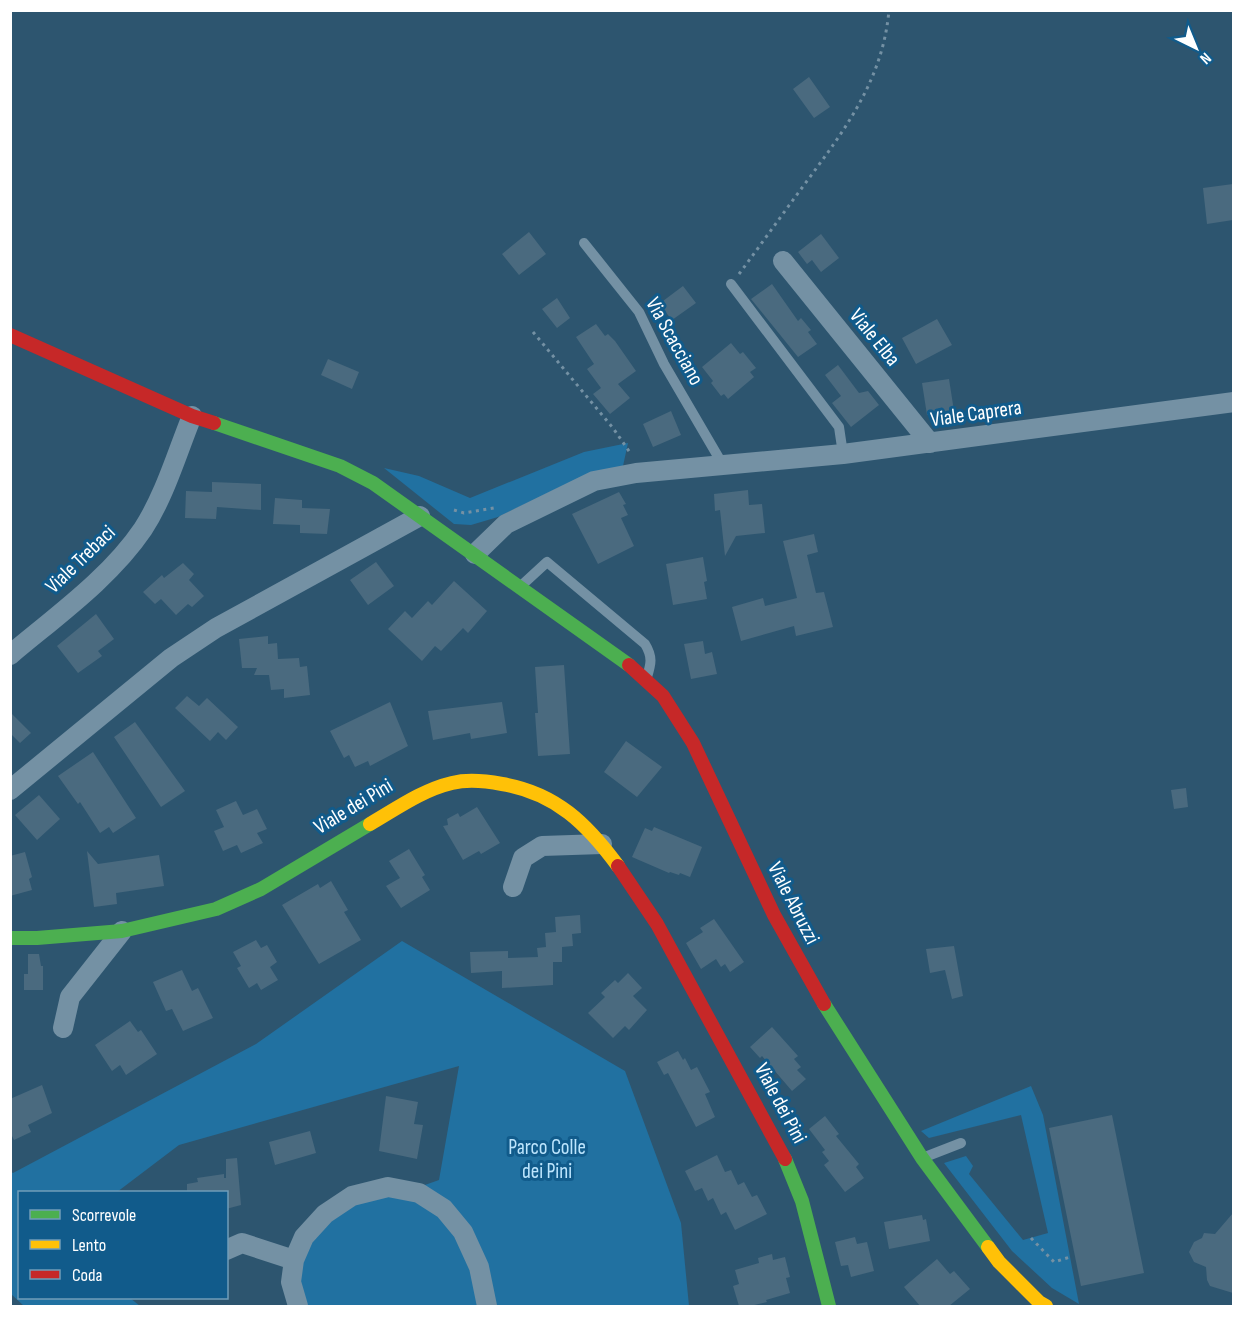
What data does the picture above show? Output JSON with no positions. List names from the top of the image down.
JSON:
{
  "streets": {
    "street": [
      "Viale Elba",
      "Viale Caprera",
      "Viale Trebaci",
      "Viale dei Pini",
      "Viale Abruzzi"
    ],
    "lane": ["Via Scacciano"]
  },
  "crossings": [
    ["Viale Elba", "Viale Caprera"],
    ["Via Scacciano", "Viale Caprera"],
    ["Viale Caprera", "Viale Abruzzi"],
    ["Viale Trebaci", "Viale Abruzzi"]
  ],
  "parks": ["Parco Colle dei Pini"],
  "legend": ["Scorrevole", "Lento", "Coda"],
  "north": "bottom right"
}
